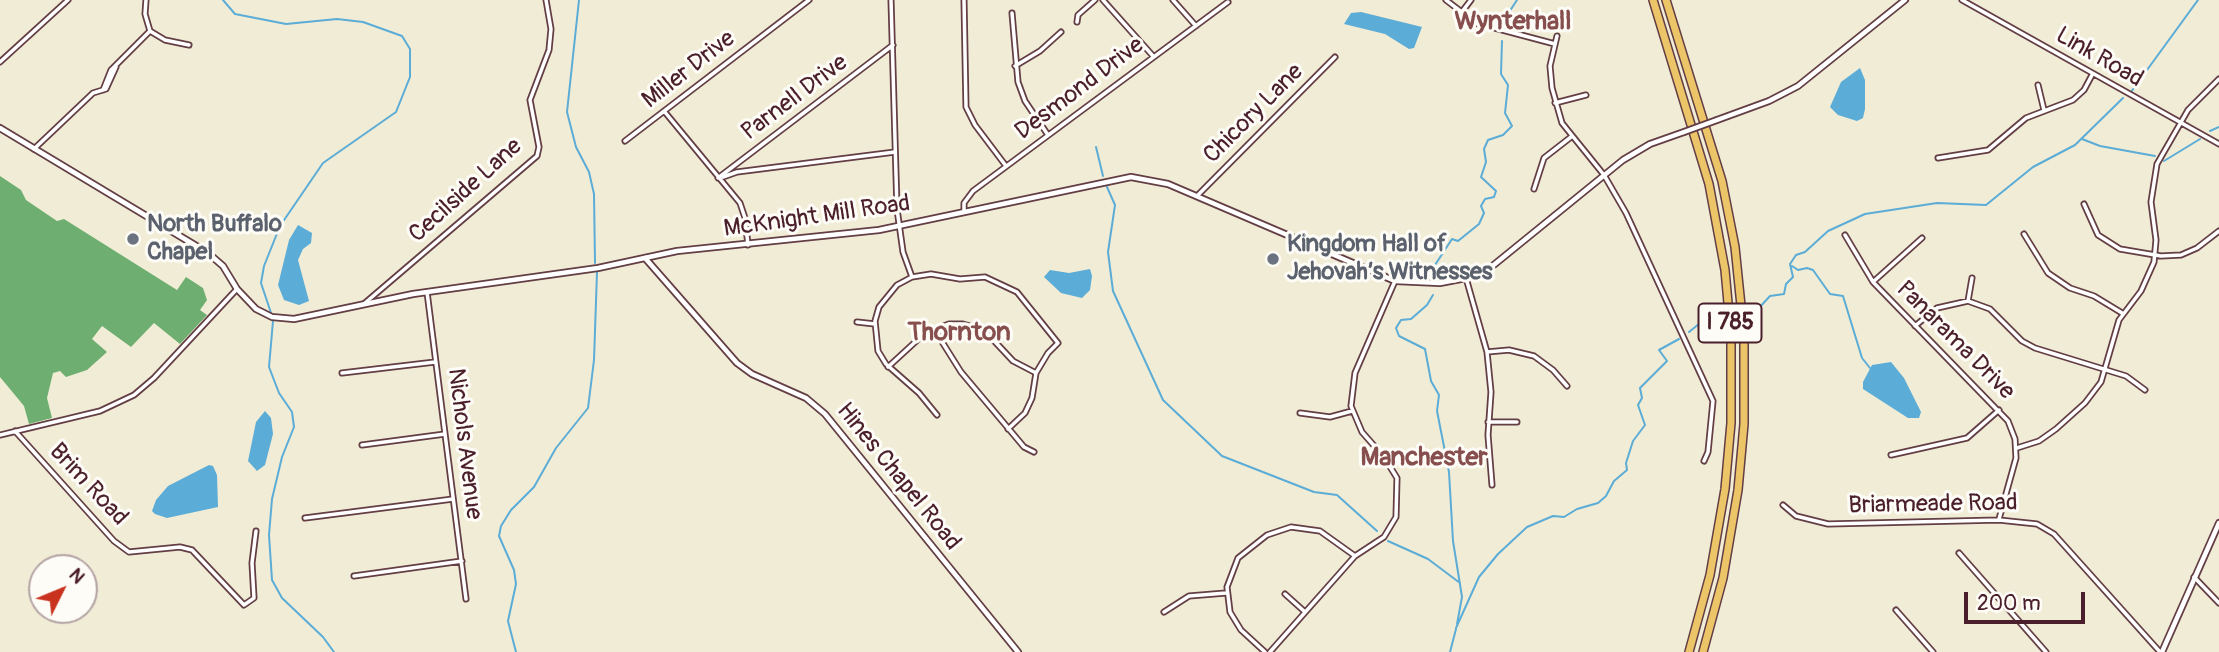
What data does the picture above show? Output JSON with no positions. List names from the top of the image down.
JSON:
{
  "streets": {
    "highway": ["I 785"],
    "street": [
      "Link Road",
      "Miller Drive",
      "Desmond Drive",
      "Parnell Drive",
      "Chicory Lane",
      "Cecilside Lane",
      "McKnight Mill Road",
      "Panarama Drive",
      "Nichols Avenue",
      "Hines Chapel Road",
      "Brim Road",
      "Briarmeade Road"
    ]
  },
  "crossings": [
    ["Desmond Drive", "McKnight Mill Road"],
    ["Chicory Lane", "McKnight Mill Road"],
    ["Cecilside Lane", "McKnight Mill Road"],
    ["McKnight Mill Road", "Nichols Avenue"],
    ["McKnight Mill Road", "Hines Chapel Road"]
  ],
  "districts": ["Wynterhall", "Thornton", "Manchester"],
  "places": ["North Buffalo Chapel", "Kingdom Hall of Jehovah’s Witnesses"],
  "scale_bar": "200 m",
  "north": "top right"
}
